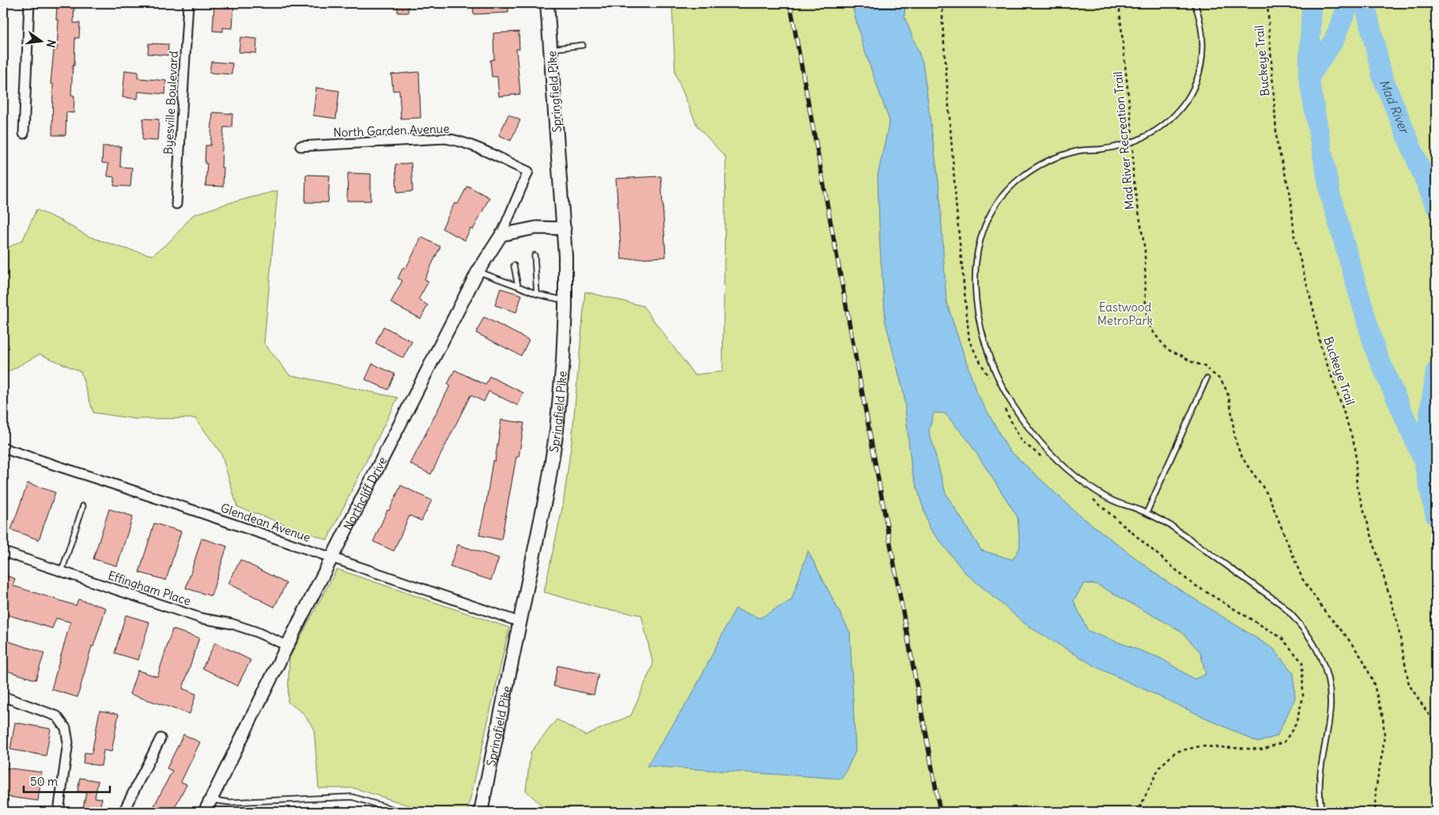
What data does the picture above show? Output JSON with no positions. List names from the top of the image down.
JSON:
{
  "streets": {
    "main road": ["Springfield Pike"],
    "street": [
      "Byesville Boulevard",
      "North Garden Avenue",
      "Northcliff Drive",
      "Glendean Avenue",
      "Effingham Place"
    ],
    "path": ["Buckeye Trail", "Mad River Recreation Trail"]
  },
  "crossings": [
    ["Springfield Pike", "Glendean Avenue"],
    ["North Garden Avenue", "Northcliff Drive"],
    ["Northcliff Drive", "Glendean Avenue"],
    ["Northcliff Drive", "Effingham Place"]
  ],
  "water": ["Mad River"],
  "parks": ["Eastwood MetroPark"],
  "scale_bar": "50 m",
  "north": "right"
}
